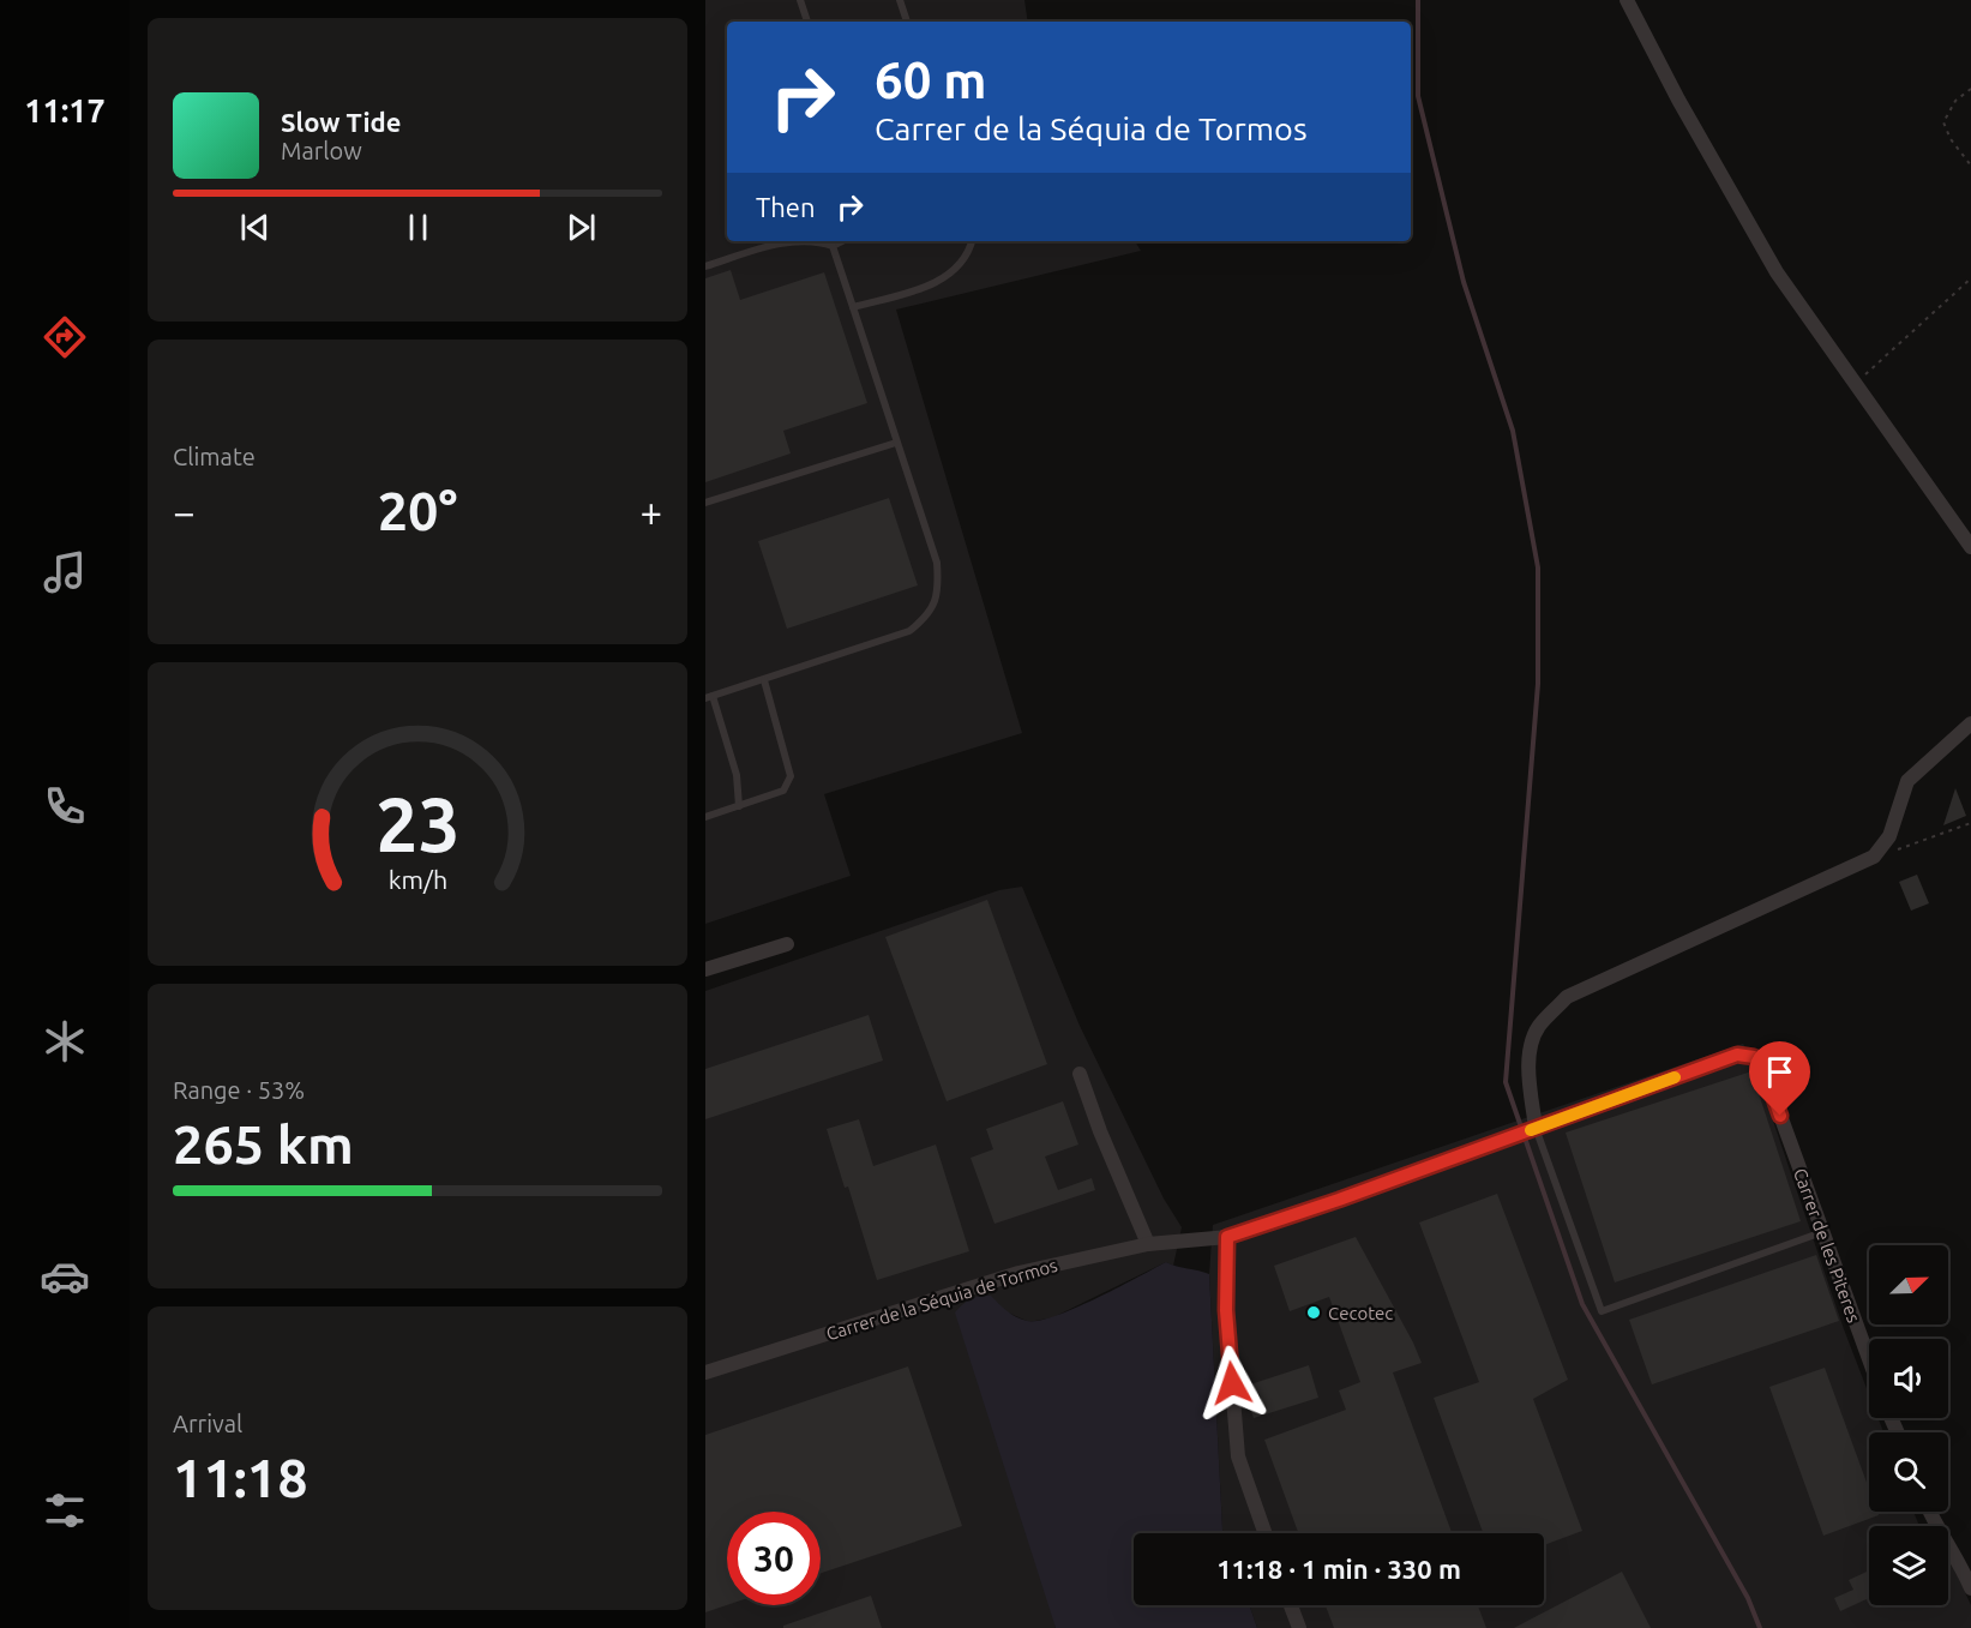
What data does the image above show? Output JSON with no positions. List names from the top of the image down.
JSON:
{
  "streets": {
    "street": ["Carrer de les Piteres", "Carrer de la Séquia de Tormos"]
  },
  "crossings": [
    ["Carrer de les Piteres", "Carrer de la Séquia de Tormos"]
  ],
  "places": ["Cecotec"],
  "north": "top right",
  "page": {
    "tabs": "11:17",
    "turn": ["60 m", "Carrer de la Séquia de Tormos"],
    "song": ["Slow Tide", "Marlow"],
    "then": "Then",
    "tile": [
      "Climate",
      ["Range · 53%", "265 km"],
      ["Arrival", "11:18"]
    ],
    "heat": ["−", "20°", "+"],
    "limit": "30",
    "trip": "11:18 · 1 min · 330 m",
    "gauge": ["23", "km/h"]
  }
}
